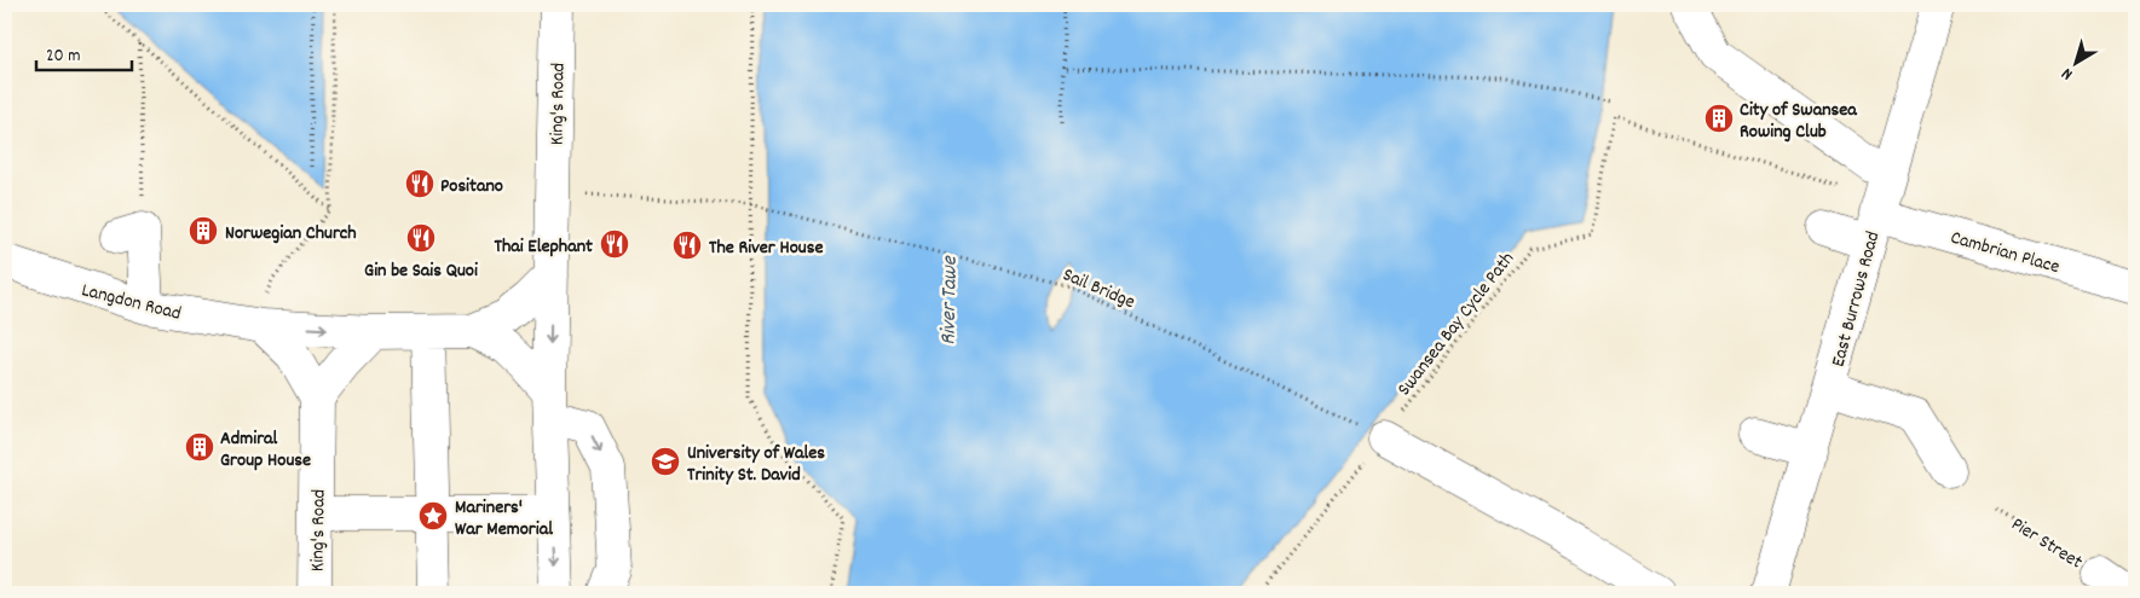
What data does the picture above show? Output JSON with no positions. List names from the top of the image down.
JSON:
{
  "streets": {
    "street": [
      "King's Road",
      "Cambrian Place",
      "East Burrows Road",
      "Langdon Road",
      "Pier Street"
    ],
    "path": ["Sail Bridge", "Swansea Bay Cycle Path"]
  },
  "crossings": [
    ["King's Road", "Sail Bridge"],
    ["Cambrian Place", "East Burrows Road"],
    ["Cambrian Place", "Swansea Bay Cycle Path"],
    ["Sail Bridge", "Swansea Bay Cycle Path"],
    ["East Burrows Road", "Swansea Bay Cycle Path"]
  ],
  "water": ["River Tawe"],
  "places": {
    "building": ["City of Swansea Rowing Club", "Norwegian Church", "Admiral Group House"],
    "restaurant": [
      "Positano",
      "Gin be Sais Quoi",
      "Thai Elephant",
      "The River House"
    ],
    "school or university": ["University of Wales Trinity St. David"],
    "place": ["Mariners' War Memorial"]
  },
  "scale_bar": "20 m",
  "north": "bottom left"
}
